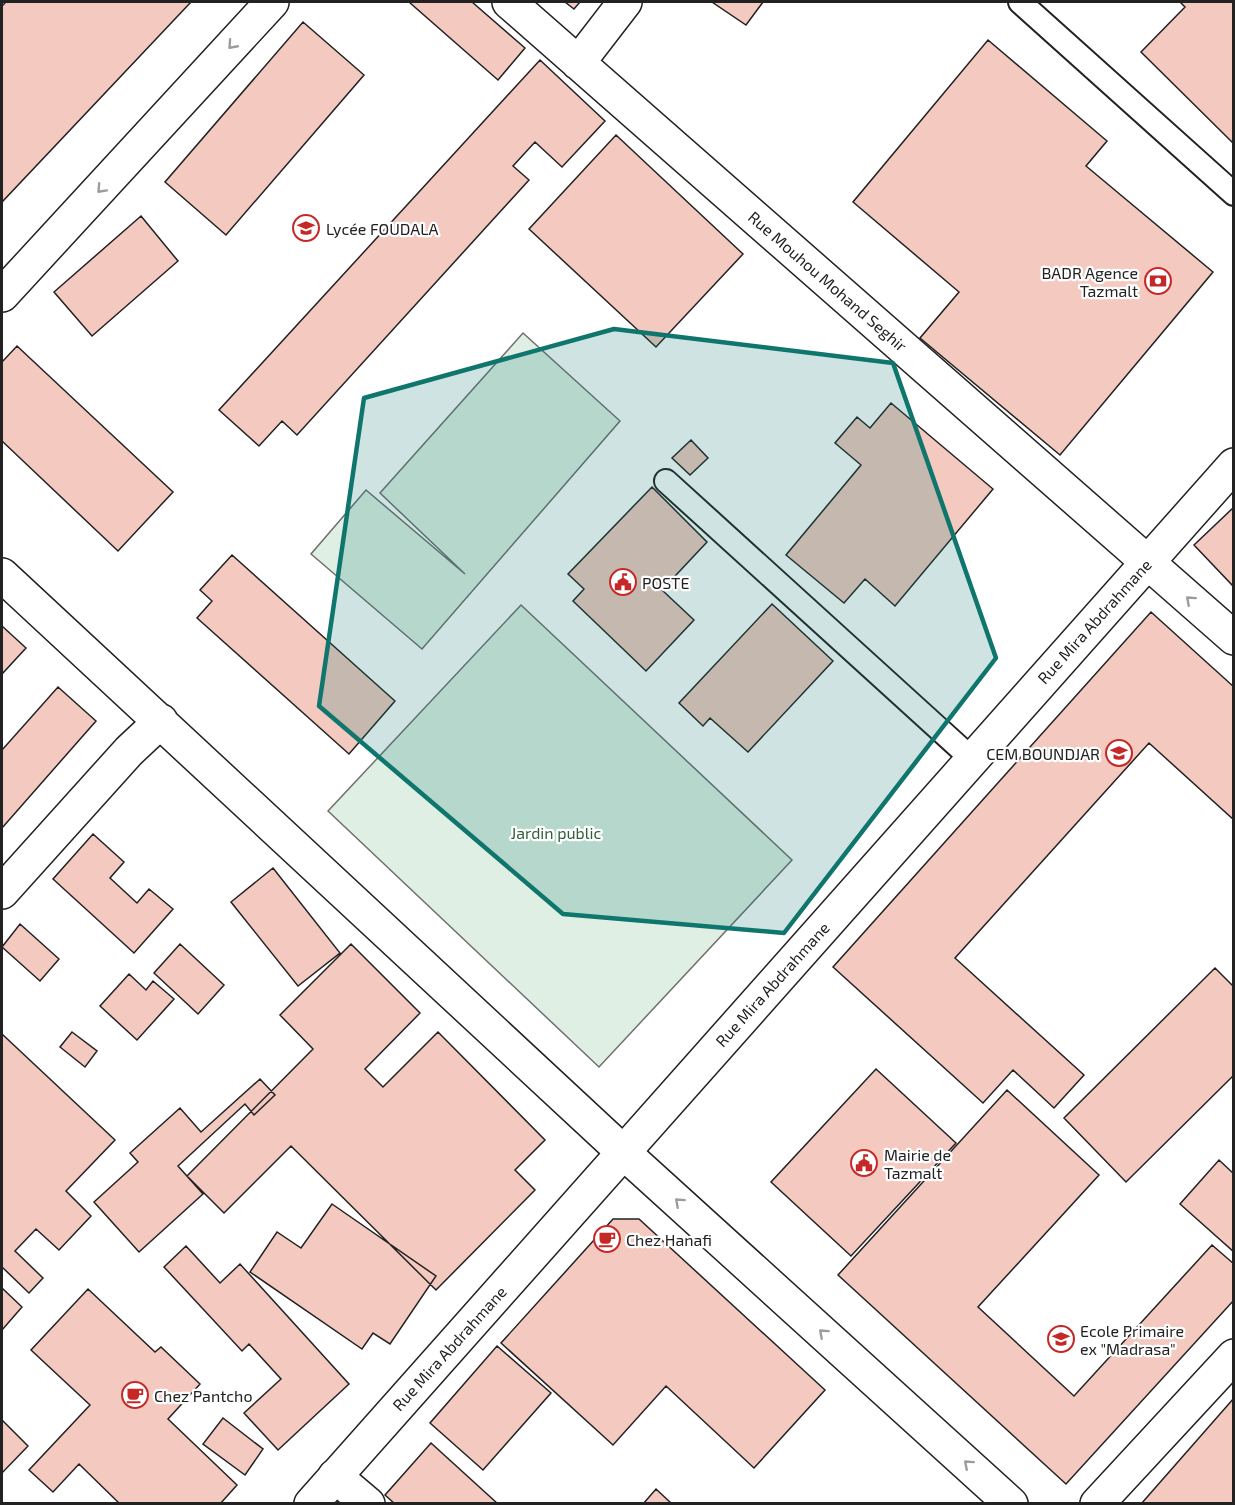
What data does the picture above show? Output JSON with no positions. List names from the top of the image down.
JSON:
{
  "streets": {
    "street": ["Rue Mouhou Mohand Seghir", "Rue Mira Abdrahmane"]
  },
  "crossings": [
    ["Rue Mouhou Mohand Seghir", "Rue Mira Abdrahmane"]
  ],
  "parks": ["Jardin public"],
  "places": {
    "school or university": ["Lycée FOUDALA", "CEM BOUNDJAR", "Ecole Primaire ex \"Madrasa\""],
    "bank": ["BADR Agence Tazmalt"],
    "public building": ["POSTE", "Mairie de Tazmalt"],
    "cafe": ["Chez Hanafi", "Chez Pantcho"]
  }
}
